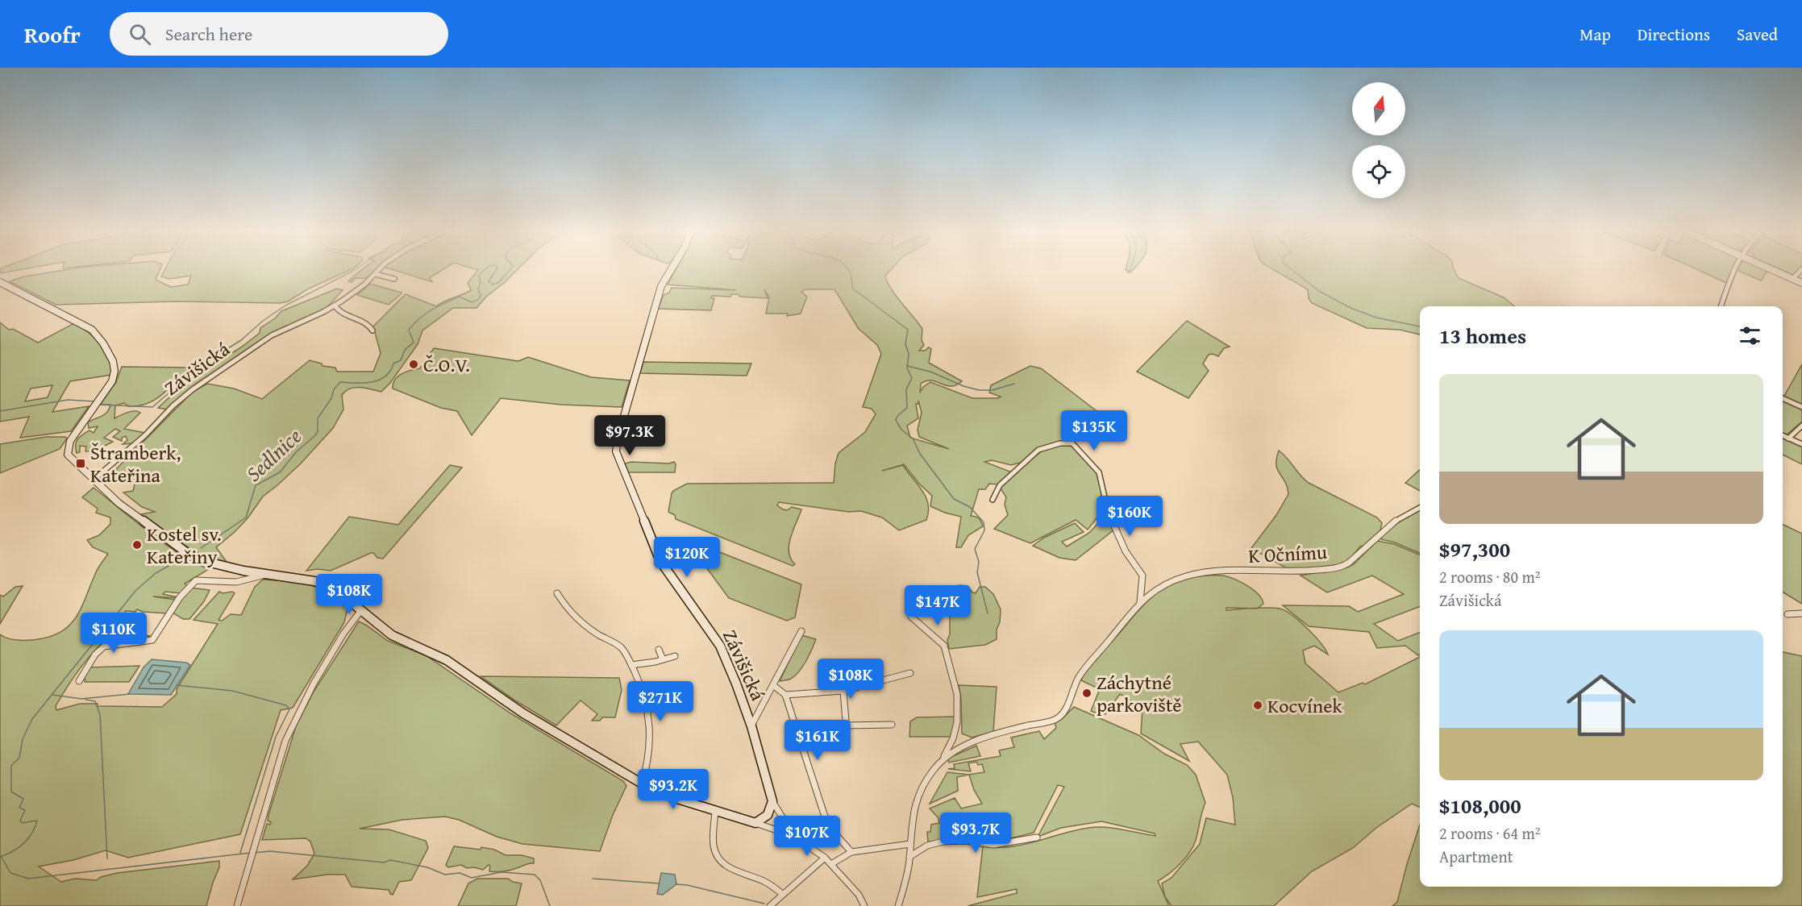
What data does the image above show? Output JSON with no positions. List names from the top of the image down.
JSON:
{
  "streets": {
    "street": ["Závišická", "K Očnímu"]
  },
  "water": ["Sedlnice"],
  "places": {
    "other": [
      "Č.O.V.",
      "Kostel sv. Kateřiny",
      "Záchytné parkoviště",
      "Kocvínek"
    ],
    "transit": ["Štramberk, Kateřina"]
  },
  "north": "top",
  "page": {
    "header": "Roofr",
    "search": "Search here",
    "nav": ["Map", "Directions", "Saved"],
    "heading": "13 homes",
    "list": [
      {
        "name": "$97,300",
        "note": "2 rooms · 80 m² · Závišická"
      },
      {
        "name": "$108,000",
        "note": "2 rooms · 64 m² · Apartment"
      }
    ],
    "price": [
      "$135K",
      "$97.3K",
      "$160K",
      "$120K",
      "$108K",
      "$147K",
      "$110K",
      "$108K",
      "$271K",
      "$161K",
      "$93.2K",
      "$93.7K",
      "$107K"
    ]
  }
}
